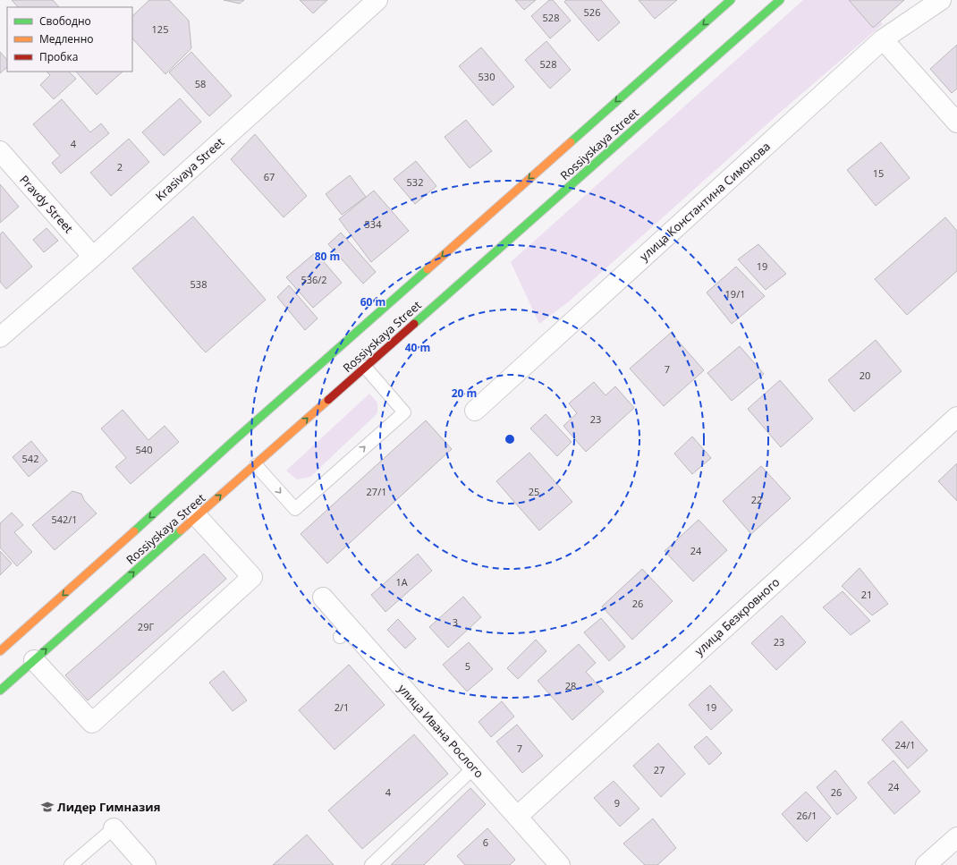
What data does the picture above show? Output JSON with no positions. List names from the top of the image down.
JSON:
{
  "streets": {
    "main road": ["Rossiyskaya Street"],
    "street": [
      "Krasivaya Street",
      "улица Константина Симонова",
      "Pravdy Street",
      "улица Безкровного",
      "улица Ивана Рослого"
    ]
  },
  "crossings": [
    ["Krasivaya Street", "Pravdy Street"],
    ["улица Безкровного", "улица Ивана Рослого"]
  ],
  "places": {
    "school or university": ["Лидер Гимназия"]
  },
  "house_numbers": [
    "526",
    "528",
    "125",
    "528",
    "530",
    "58",
    "4",
    "2",
    "15",
    "67",
    "532",
    "534",
    "19",
    "536/2",
    "538",
    "19/1",
    "7",
    "20",
    "23",
    "540",
    "542",
    "27/1",
    "25",
    "22",
    "542/1",
    "24",
    "1А",
    "21",
    "26",
    "3",
    "29Г",
    "23",
    "5",
    "28",
    "2/1",
    "19",
    "24/1",
    "7",
    "27",
    "24",
    "4",
    "26",
    "9",
    "26/1",
    "6"
  ],
  "legend": ["Свободно", "Медленно", "Пробка"],
  "rings": [
    "80 m",
    "60 m",
    "40 m",
    "20 m"
  ]
}
